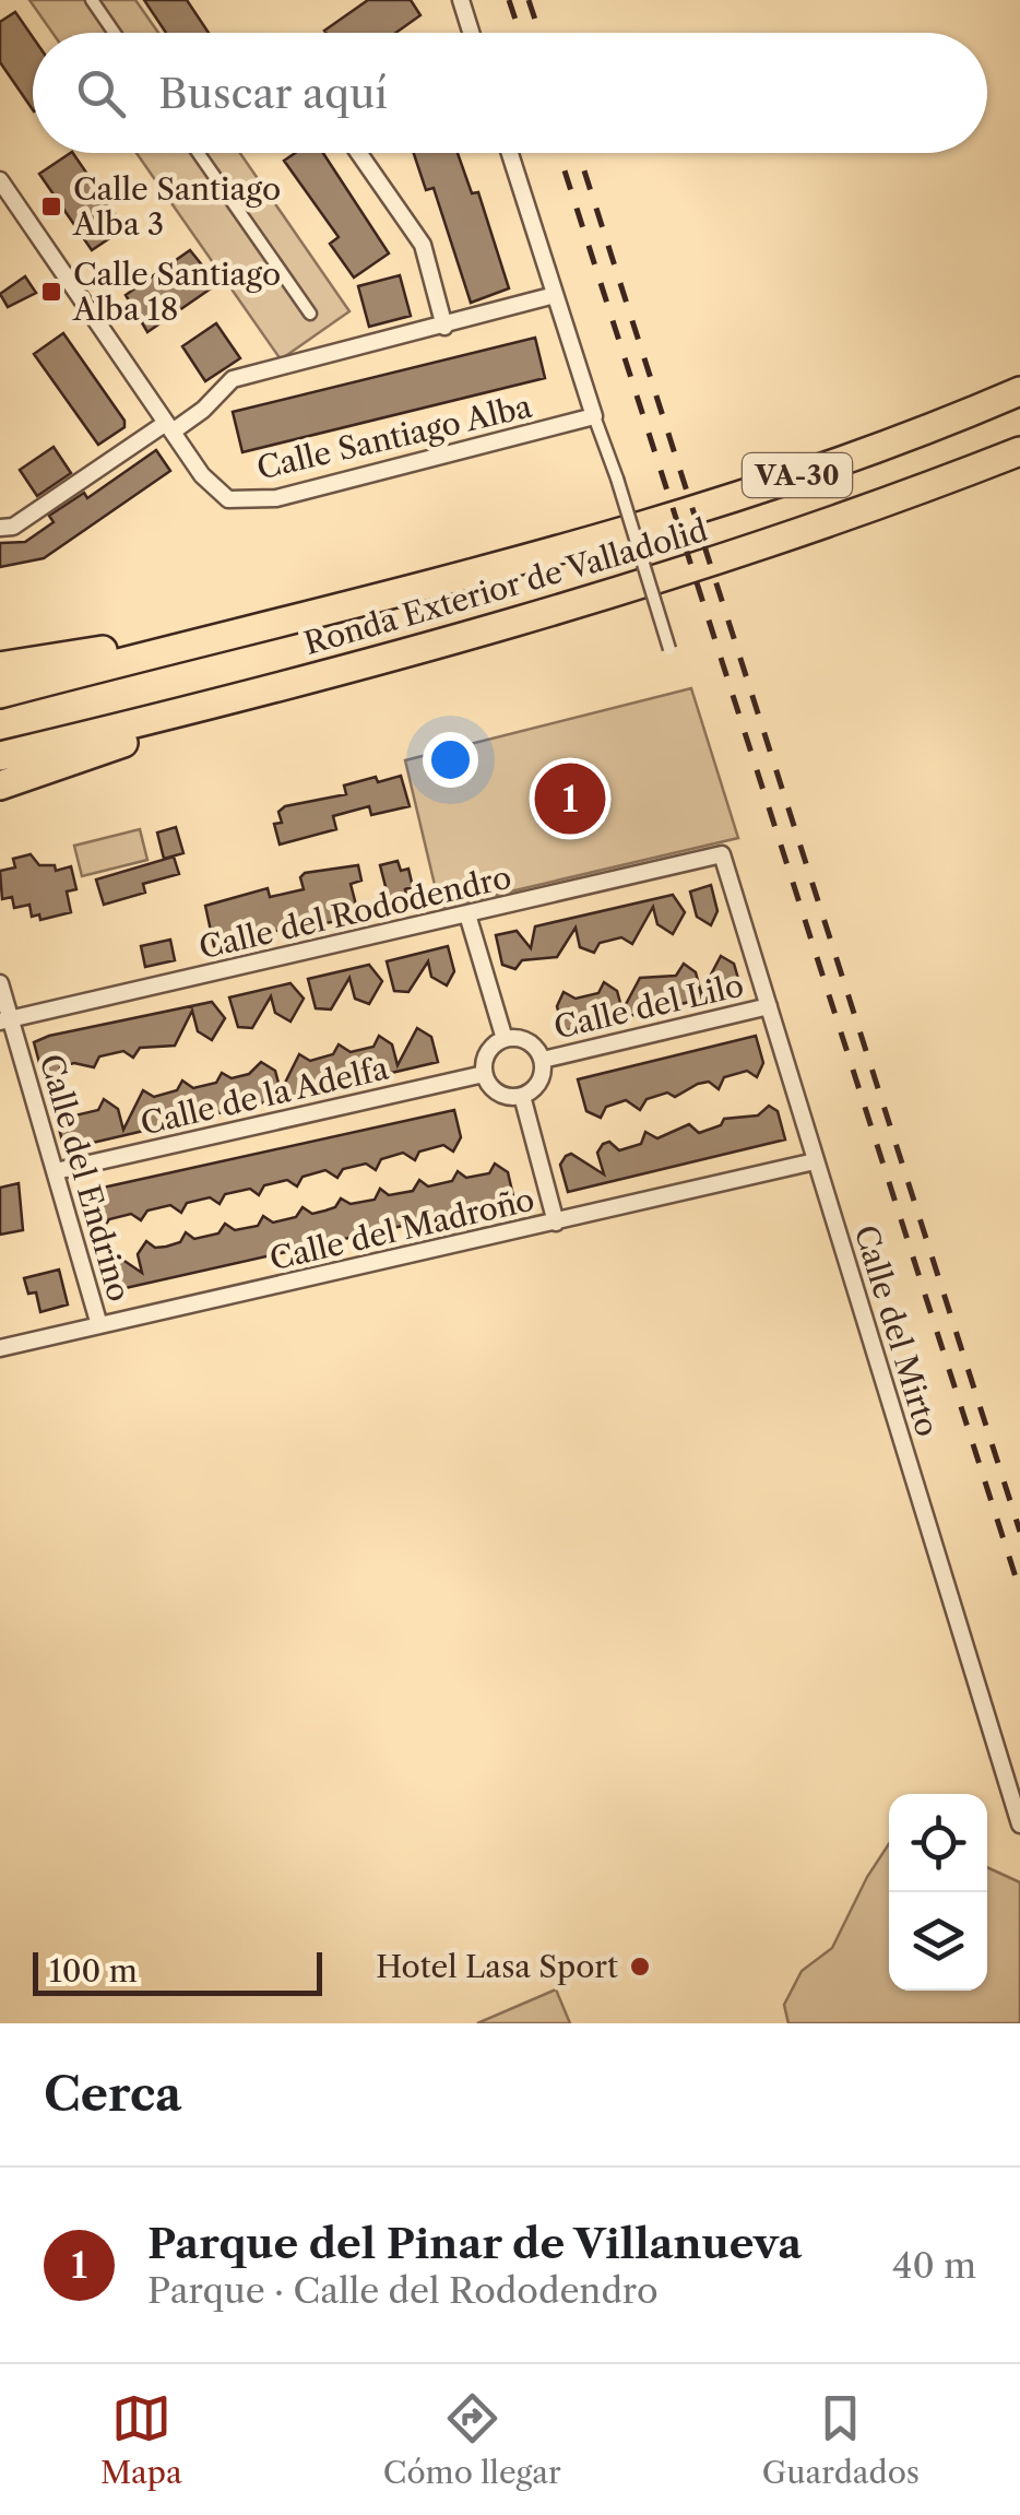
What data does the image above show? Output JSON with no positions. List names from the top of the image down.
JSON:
{
  "streets": {
    "highway": ["VA-30", "Ronda Exterior de Valladolid"],
    "street": [
      "Calle Santiago Alba",
      "Calle del Rododendro",
      "Calle del Lilo",
      "Calle de la Adelfa",
      "Calle del Endrino",
      "Calle del Madroño",
      "Calle del Mirto"
    ]
  },
  "crossings": [
    ["Calle del Rododendro", "Calle del Endrino"],
    ["Calle del Rododendro", "Calle del Mirto"],
    ["Calle del Lilo", "Calle de la Adelfa"],
    ["Calle del Lilo", "Calle del Mirto"],
    ["Calle de la Adelfa", "Calle del Endrino"],
    ["Calle del Endrino", "Calle del Madroño"],
    ["Calle del Madroño", "Calle del Mirto"]
  ],
  "places": {
    "transit": ["Calle Santiago Alba 3", "Calle Santiago Alba 18"],
    "other": ["Hotel Lasa Sport"]
  },
  "scale_bar": "100 m",
  "page": {
    "search": "Buscar aquí",
    "pins": "1",
    "scale": "100 m",
    "heading": "Cerca",
    "list": [
      {
        "mark": "1",
        "name": "Parque del Pinar de Villanueva",
        "note": "Parque · Calle del Rododendro",
        "value": "40 m"
      }
    ],
    "nav": ["Mapa", "Cómo llegar", "Guardados"]
  }
}
